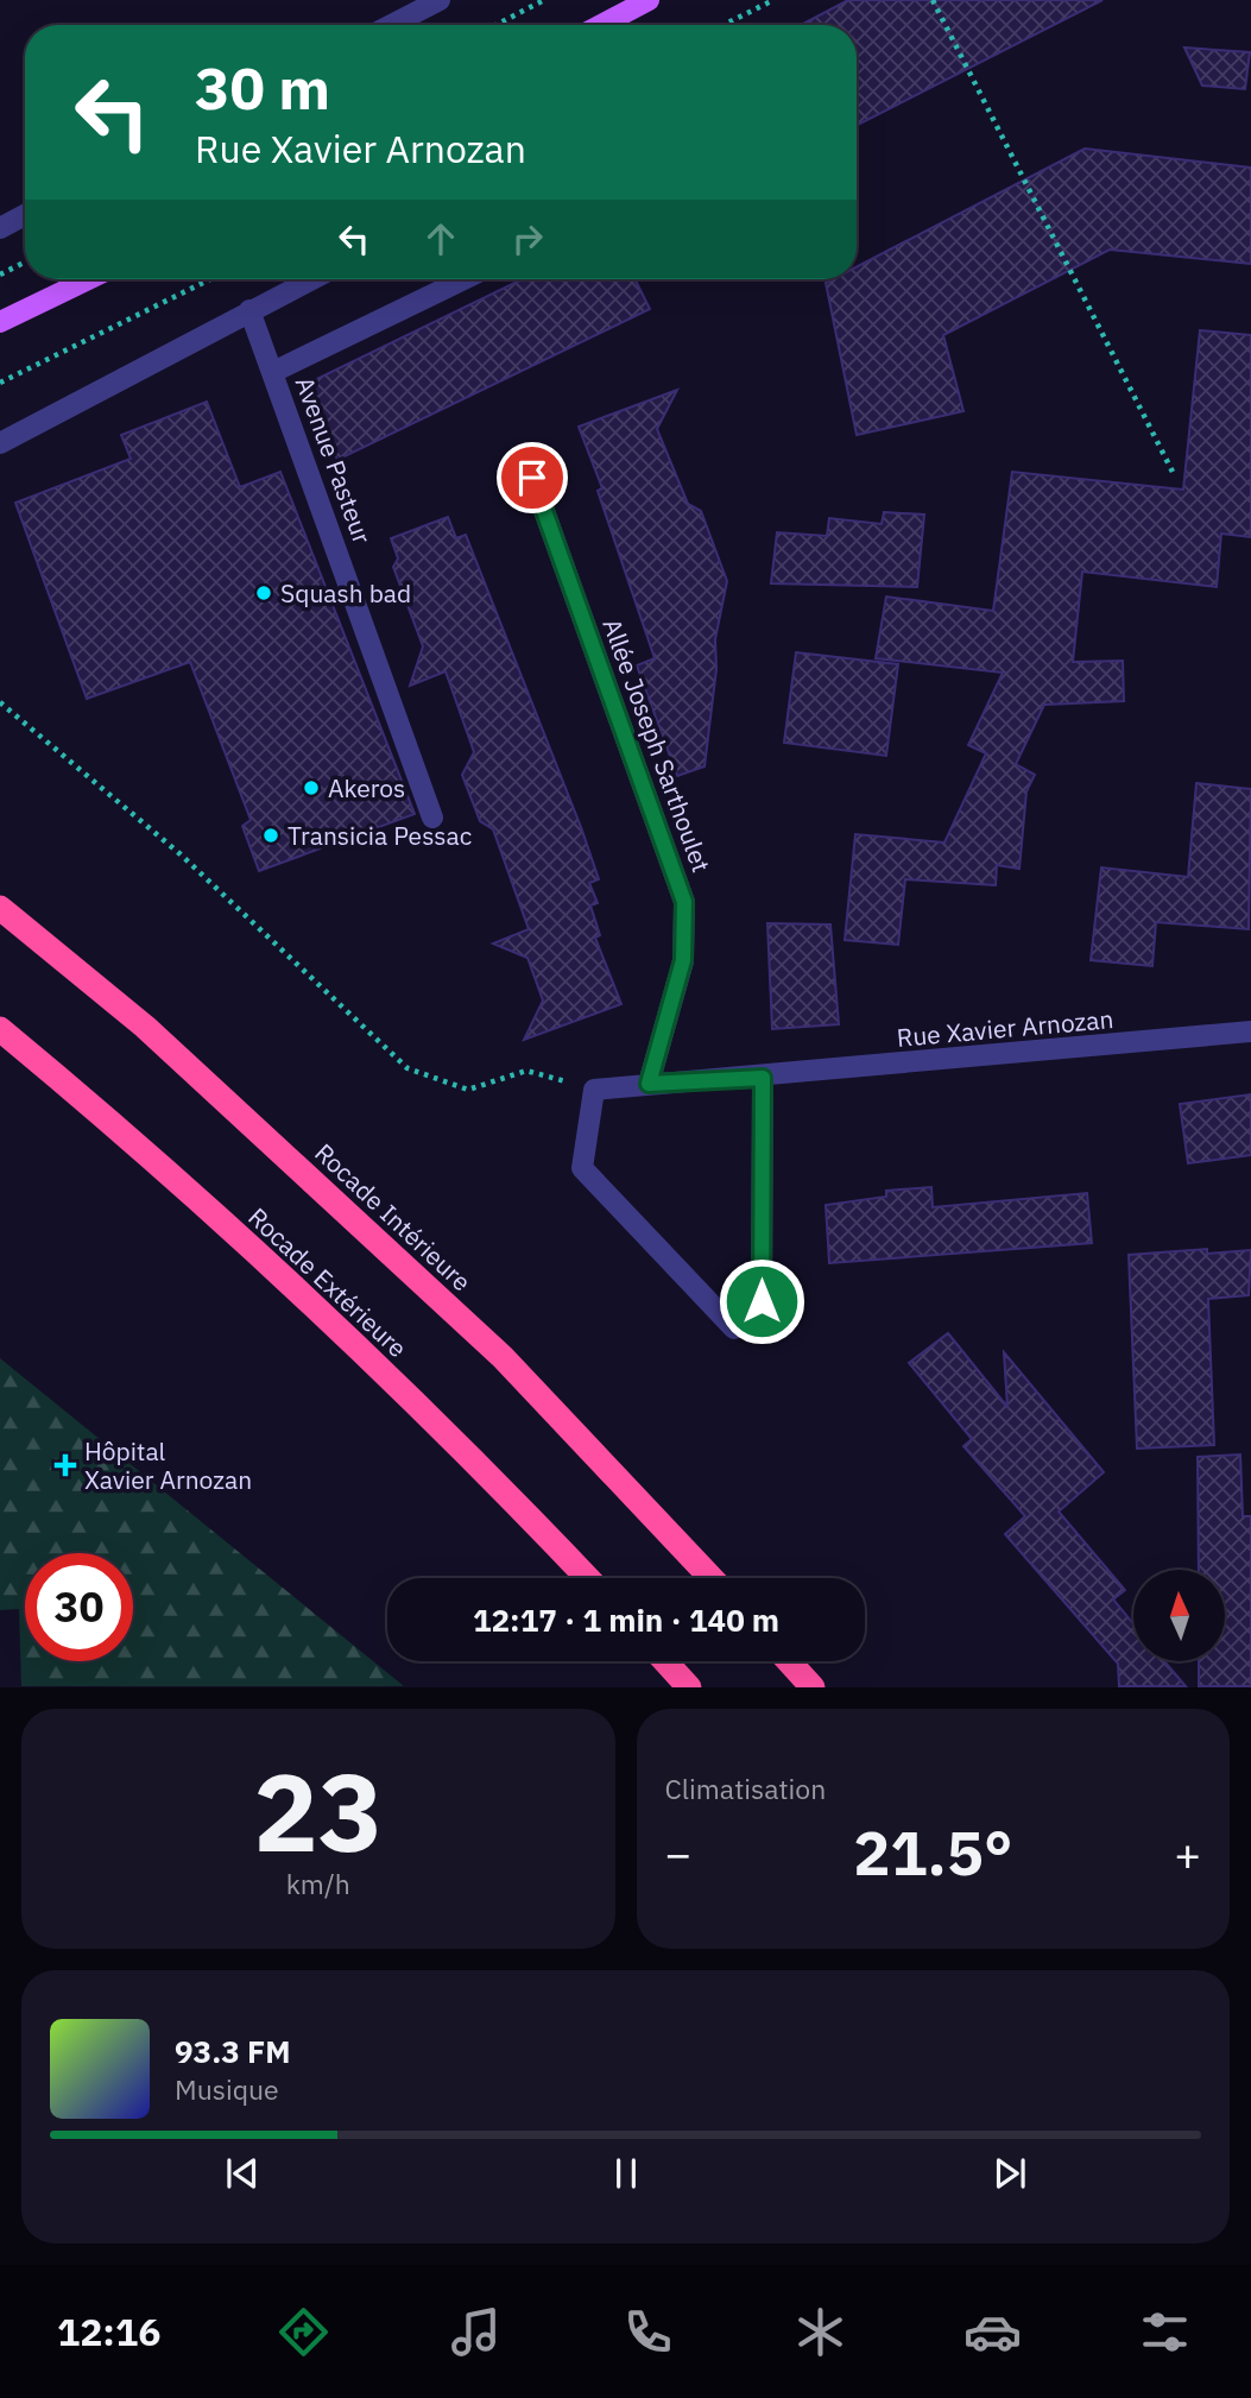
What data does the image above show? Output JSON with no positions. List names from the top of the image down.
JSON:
{
  "streets": {
    "highway": ["Rocade Intérieure", "Rocade Extérieure"],
    "street": ["Avenue Pasteur", "Allée Joseph Sarthoulet", "Rue Xavier Arnozan"]
  },
  "crossings": [
    ["Allée Joseph Sarthoulet", "Rue Xavier Arnozan"]
  ],
  "places": {
    "other": ["Squash bad", "Akeros", "Transicia Pessac"],
    "health": ["Hôpital Xavier Arnozan"]
  },
  "north": "top",
  "page": {
    "turn": ["30 m", "Rue Xavier Arnozan"],
    "limit": "30",
    "trip": "12:17 · 1 min · 140 m",
    "tile": [
      ["23", "km/h"],
      "Climatisation"
    ],
    "heat": ["−", "21.5°", "+"],
    "song": ["93.3 FM", "Musique"],
    "tabs": "12:16"
  }
}
